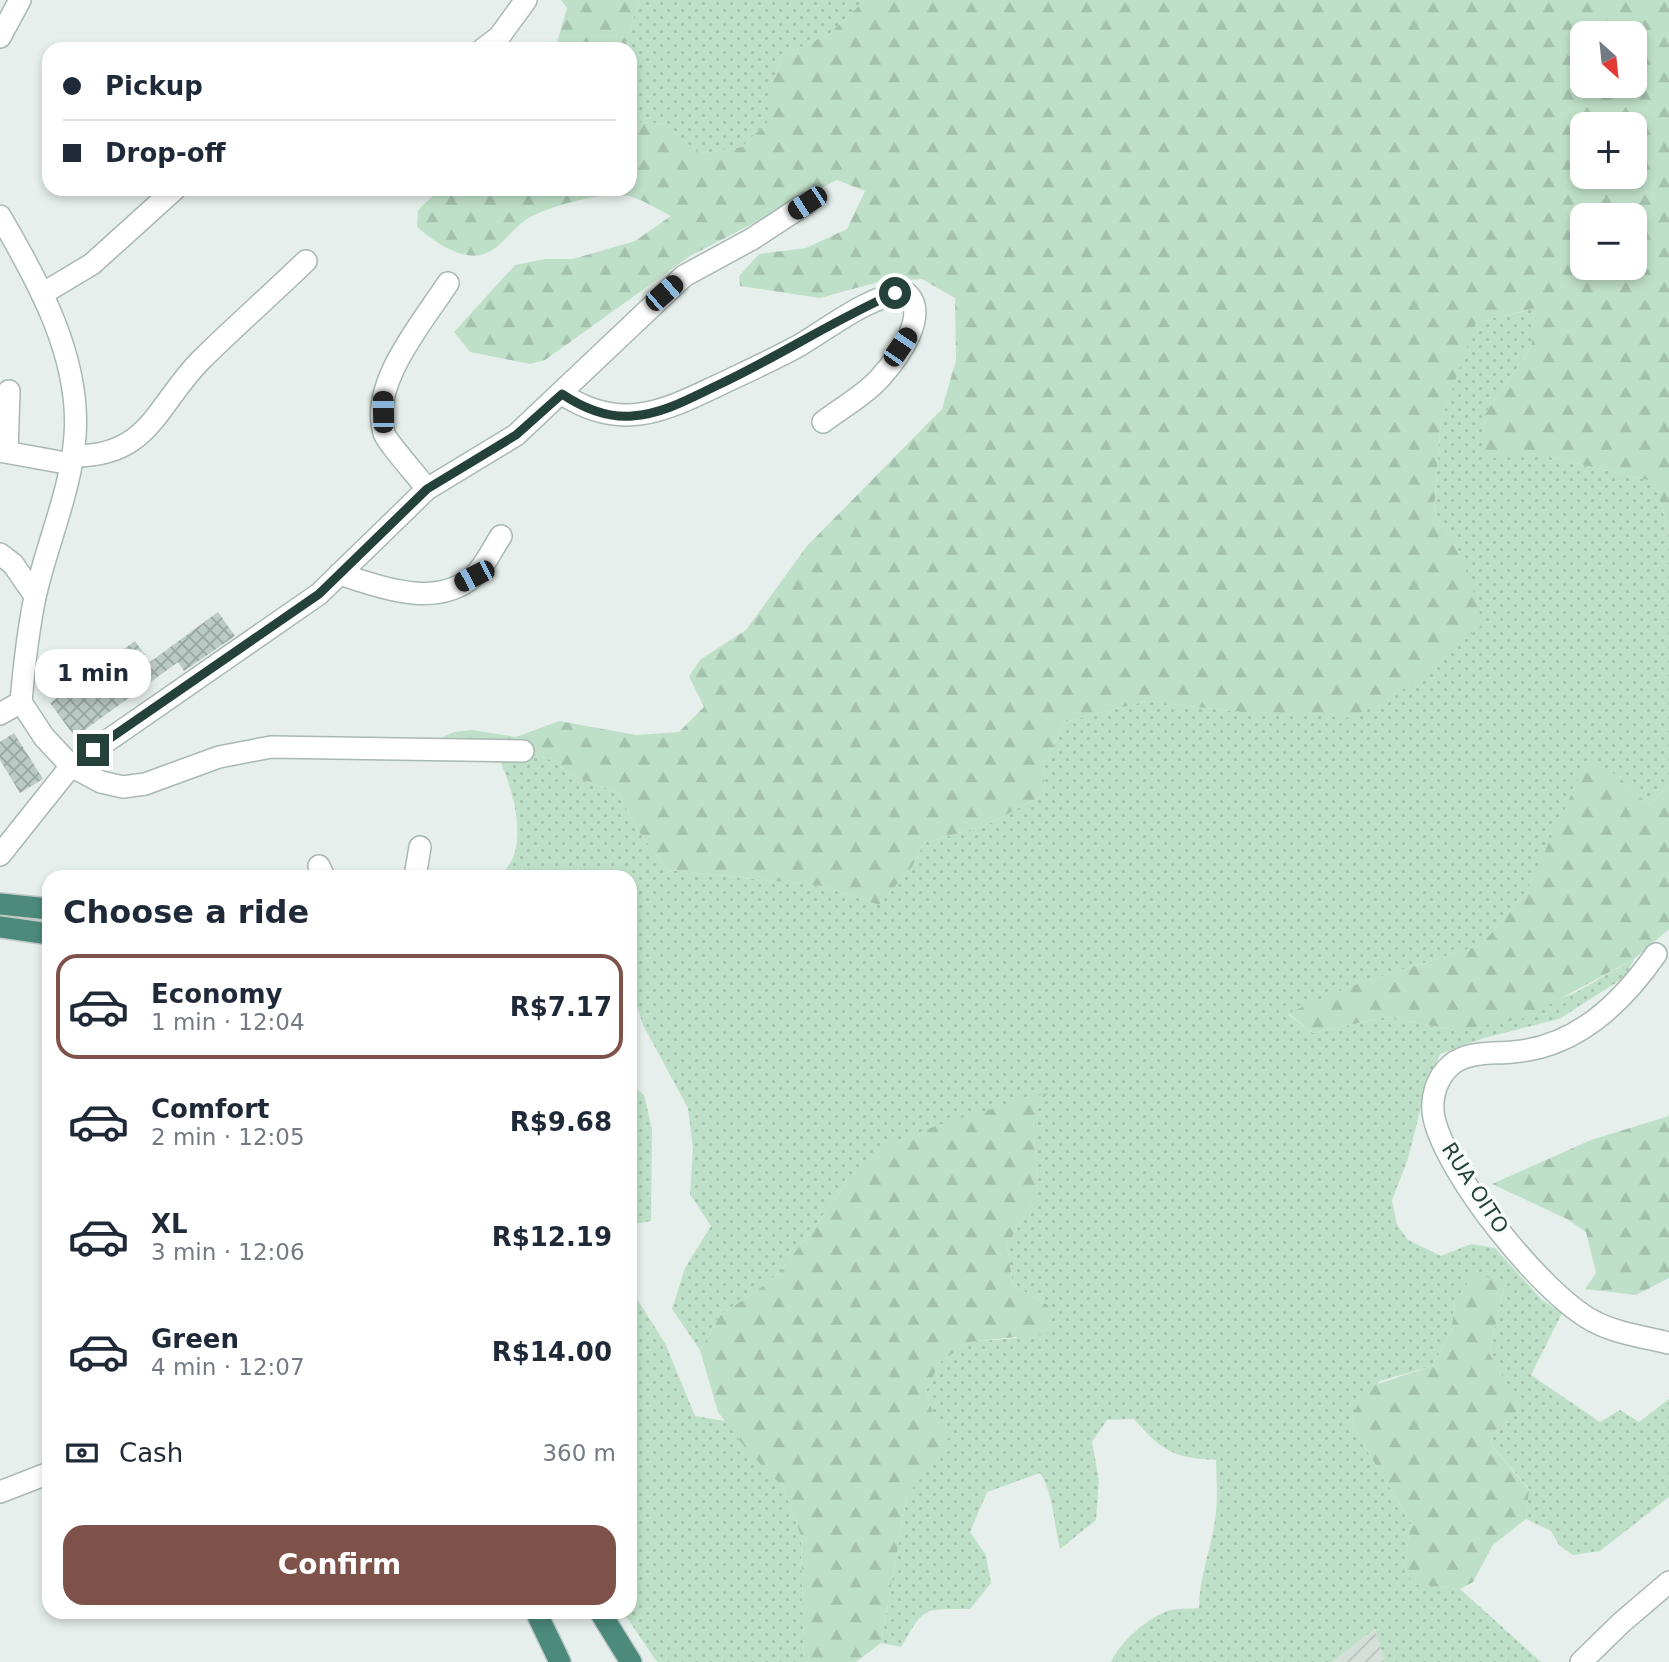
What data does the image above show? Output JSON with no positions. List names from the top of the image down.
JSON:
{
  "streets": {
    "street": ["RUA OITO"]
  },
  "north": "bottom right",
  "page": {
    "map_buttons": ["+", "−"],
    "banner": ["Pickup", "Drop-off"],
    "bubble": "1 min",
    "heading": "Choose a ride",
    "list": [
      {
        "name": "Economy",
        "note": "1 min · 12:04",
        "value": "R$7.17"
      },
      {
        "name": "Comfort",
        "note": "2 min · 12:05",
        "value": "R$9.68"
      },
      {
        "name": "XL",
        "note": "3 min · 12:06",
        "value": "R$12.19"
      },
      {
        "name": "Green",
        "note": "4 min · 12:07",
        "value": "R$14.00"
      }
    ],
    "pay": ["Cash", "360 m"],
    "buttons": "Confirm"
  }
}
